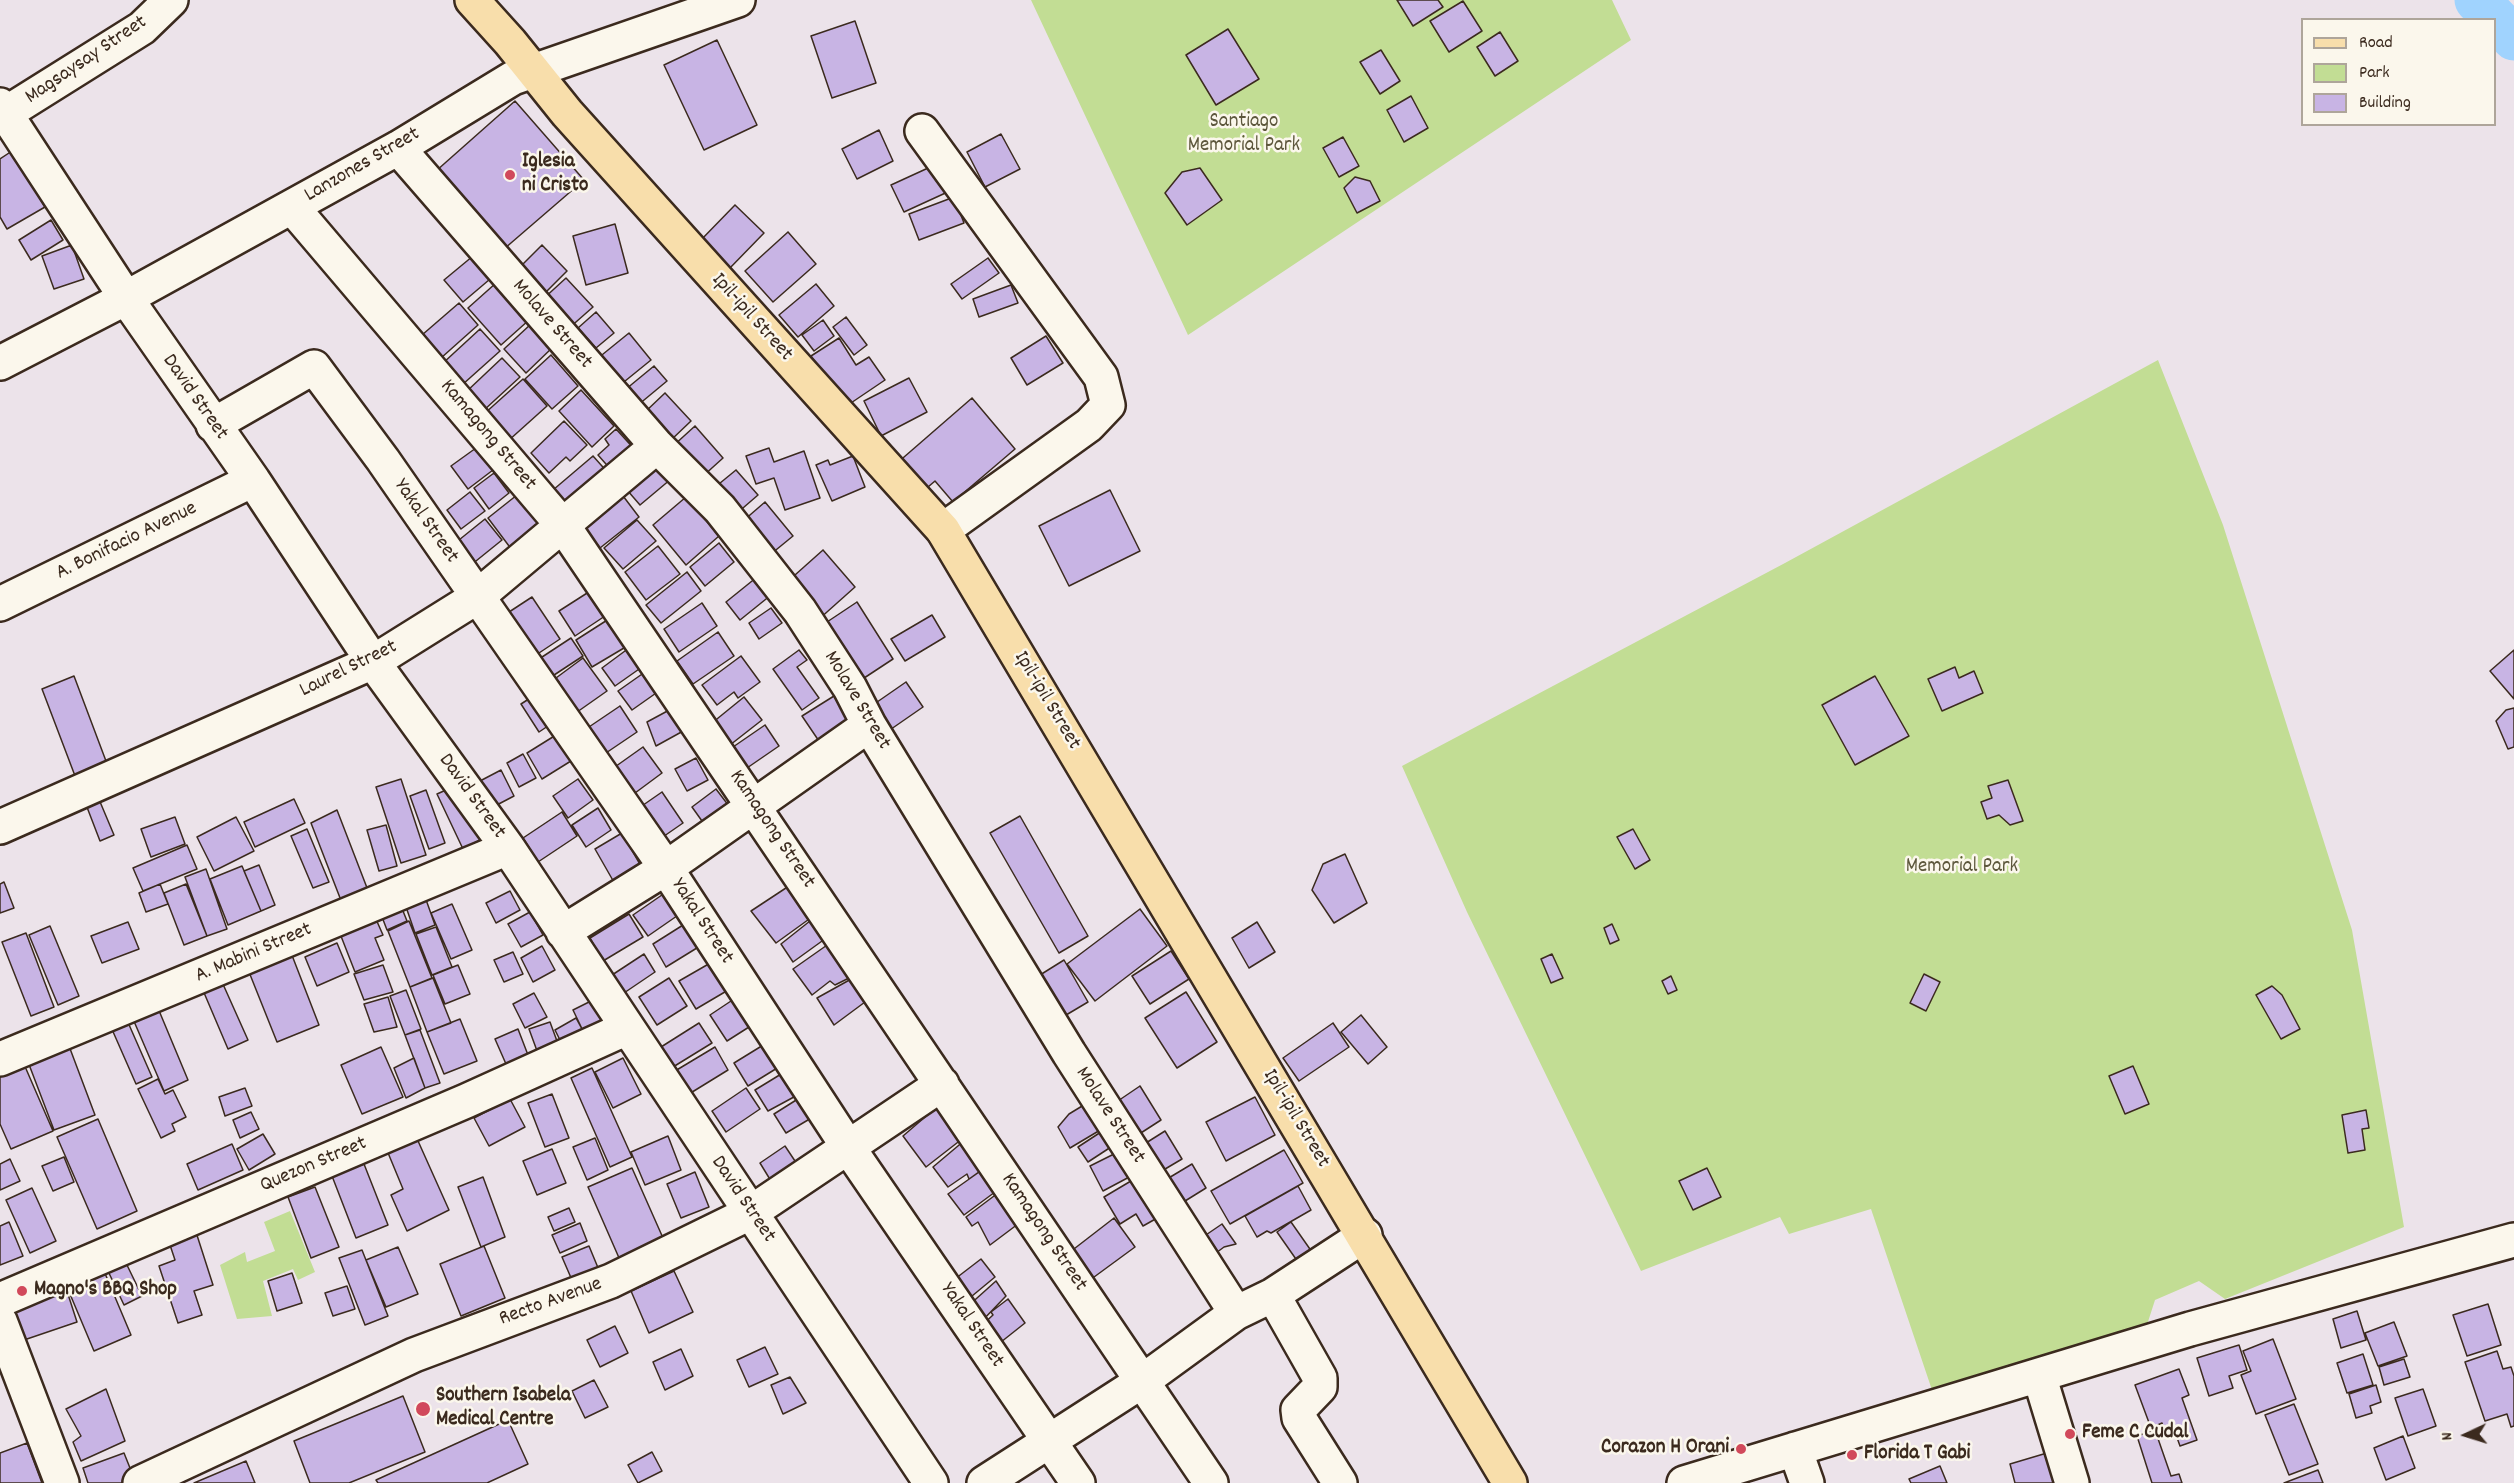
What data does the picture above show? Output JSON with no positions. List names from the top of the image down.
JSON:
{
  "streets": {
    "main road": ["Ipil-ipil Street"],
    "street": [
      "Magsaysay Street",
      "Lanzones Street",
      "Molave Street",
      "David Street",
      "Kamagong Street",
      "Yakal Street",
      "A. Bonifacio Avenue",
      "Laurel Street",
      "A. Mabini Street",
      "Quezon Street",
      "Recto Avenue"
    ]
  },
  "crossings": [
    ["Magsaysay Street", "David Street"],
    ["Lanzones Street", "Ipil-ipil Street"],
    ["Lanzones Street", "Molave Street"],
    ["Lanzones Street", "David Street"],
    ["Lanzones Street", "Kamagong Street"],
    ["Molave Street", "Laurel Street"],
    ["David Street", "Yakal Street"],
    ["David Street", "A. Bonifacio Avenue"],
    ["David Street", "Laurel Street"],
    ["David Street", "A. Mabini Street"],
    ["David Street", "Quezon Street"],
    ["David Street", "Recto Avenue"],
    ["Kamagong Street", "Laurel Street"],
    ["Kamagong Street", "Recto Avenue"],
    ["Yakal Street", "Laurel Street"],
    ["Yakal Street", "Recto Avenue"]
  ],
  "parks": ["Santiago Memorial Park", "Memorial Park"],
  "places": [
    "Iglesia ni Cristo",
    "Magno's BBQ Shop",
    "Southern Isabela Medical Centre",
    "Feme C Cudal",
    "Corazon H Orani",
    "Florida T Gabi"
  ],
  "legend": ["Road", "Park", "Building"],
  "north": "left"
}
